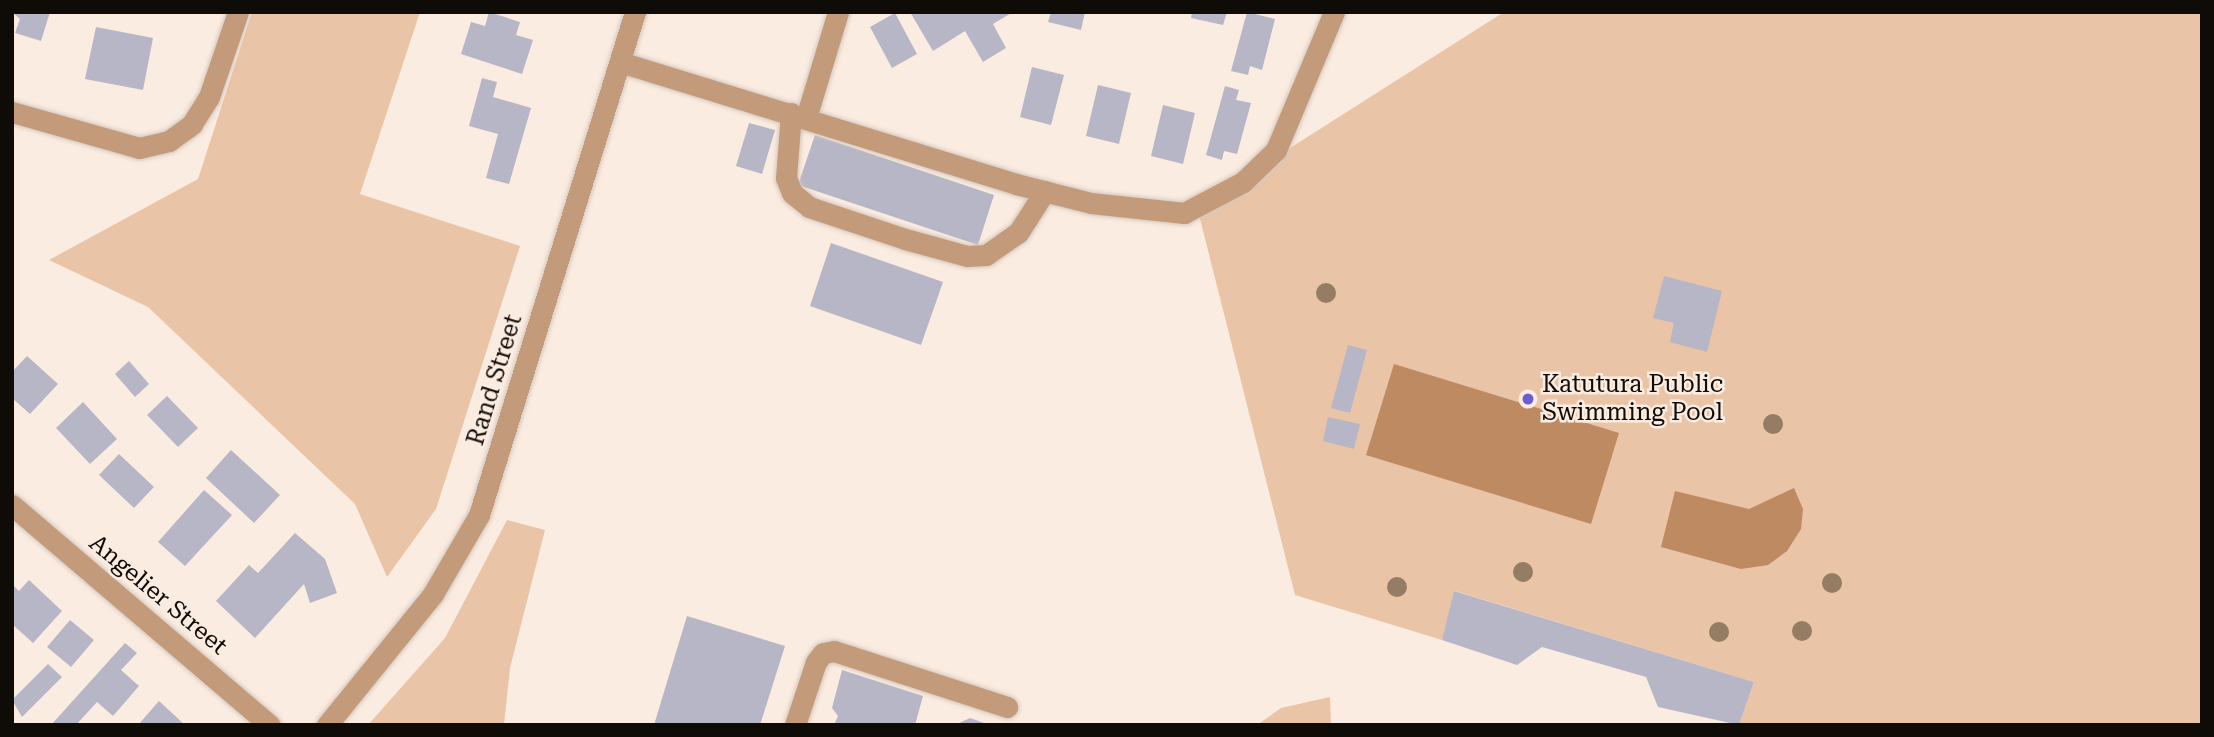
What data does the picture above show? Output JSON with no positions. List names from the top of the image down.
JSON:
{
  "streets": {
    "street": ["Rand Street", "Angelier Street"]
  },
  "places": ["Katutura Public Swimming Pool"]
}
